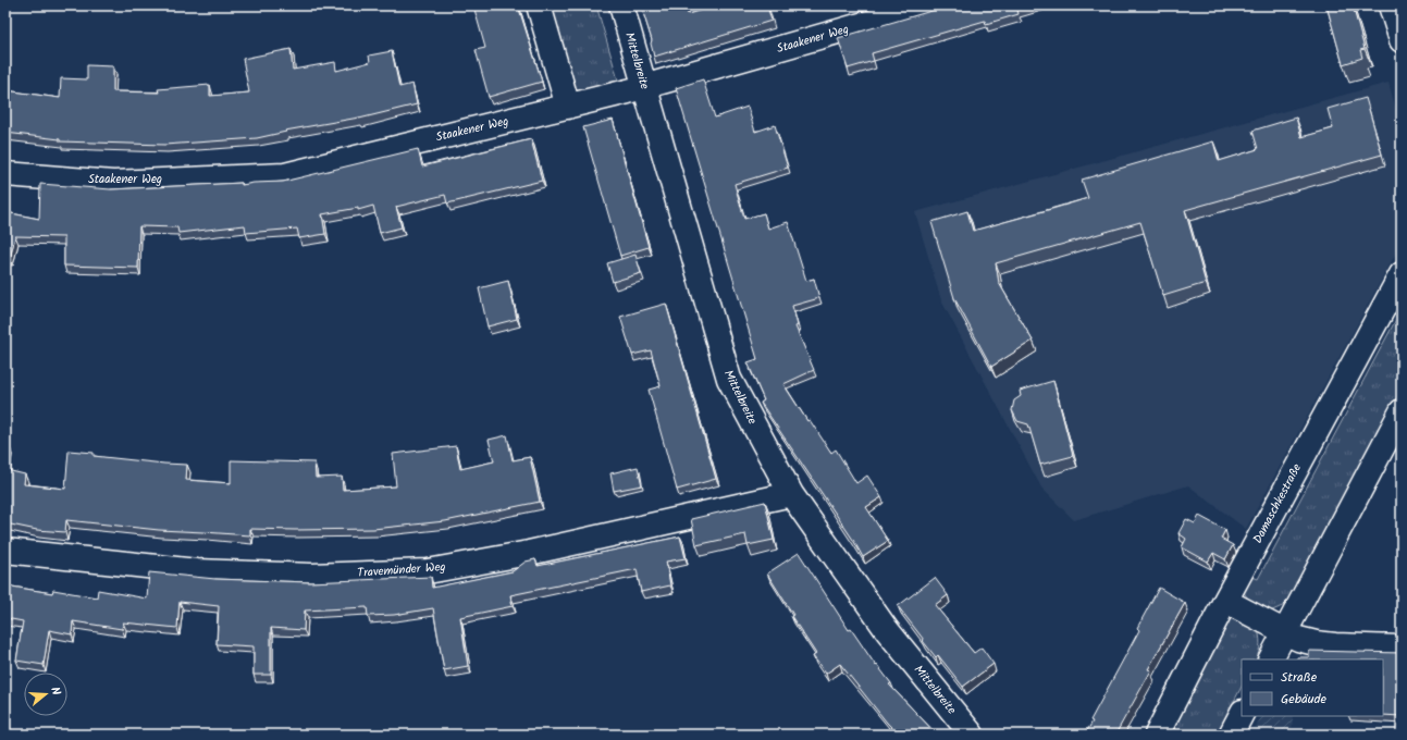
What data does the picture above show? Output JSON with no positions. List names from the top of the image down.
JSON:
{
  "streets": {
    "street": [
      "Staakener Weg",
      "Mittelbreite",
      "Damaschkestraße",
      "Travemünder Weg"
    ]
  },
  "crossings": [
    ["Staakener Weg", "Mittelbreite"],
    ["Mittelbreite", "Travemünder Weg"]
  ],
  "legend": ["Straße", "Gebäude"],
  "north": "right"
}
